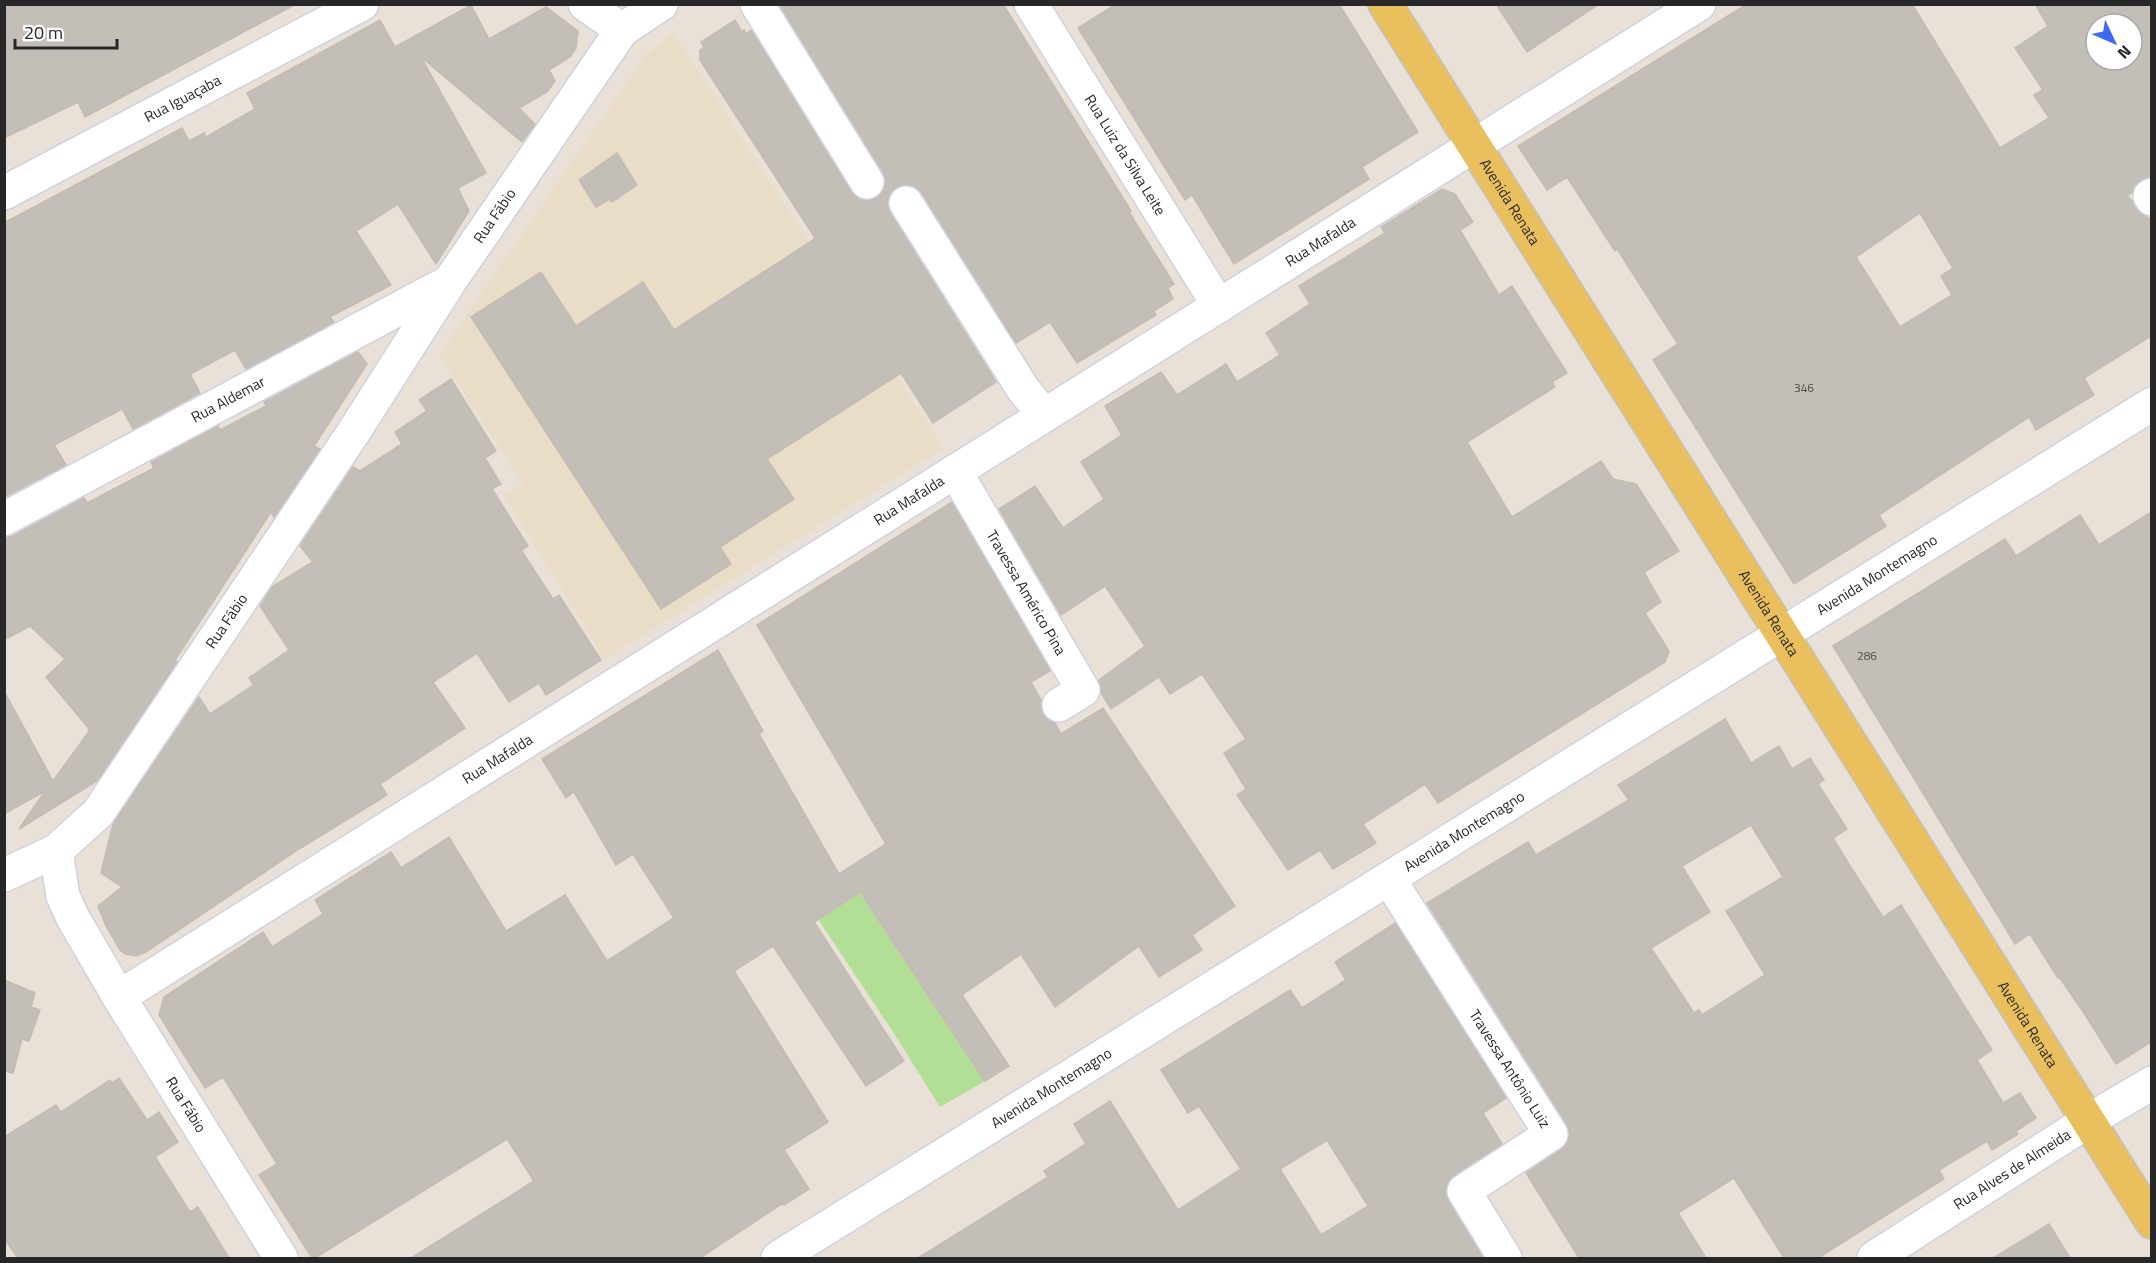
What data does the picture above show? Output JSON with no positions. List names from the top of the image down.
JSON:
{
  "streets": {
    "main road": ["Avenida Renata"],
    "street": [
      "Rua Iguaçaba",
      "Rua Luiz da Silva Leite",
      "Rua Fábio",
      "Rua Mafalda",
      "Rua Aldemar",
      "Avenida Montemagno",
      "Travessa Américo Pina",
      "Travessa Antônio Luiz",
      "Rua Alves de Almeida"
    ]
  },
  "crossings": [
    ["Rua Luiz da Silva Leite", "Rua Mafalda"],
    ["Avenida Renata", "Rua Mafalda"],
    ["Avenida Renata", "Avenida Montemagno"],
    ["Avenida Renata", "Rua Alves de Almeida"],
    ["Rua Fábio", "Rua Mafalda"],
    ["Rua Fábio", "Rua Aldemar"],
    ["Rua Mafalda", "Travessa Américo Pina"],
    ["Avenida Montemagno", "Travessa Antônio Luiz"]
  ],
  "house_numbers": ["346", "286"],
  "scale_bar": "20 m",
  "north": "bottom right"
}
